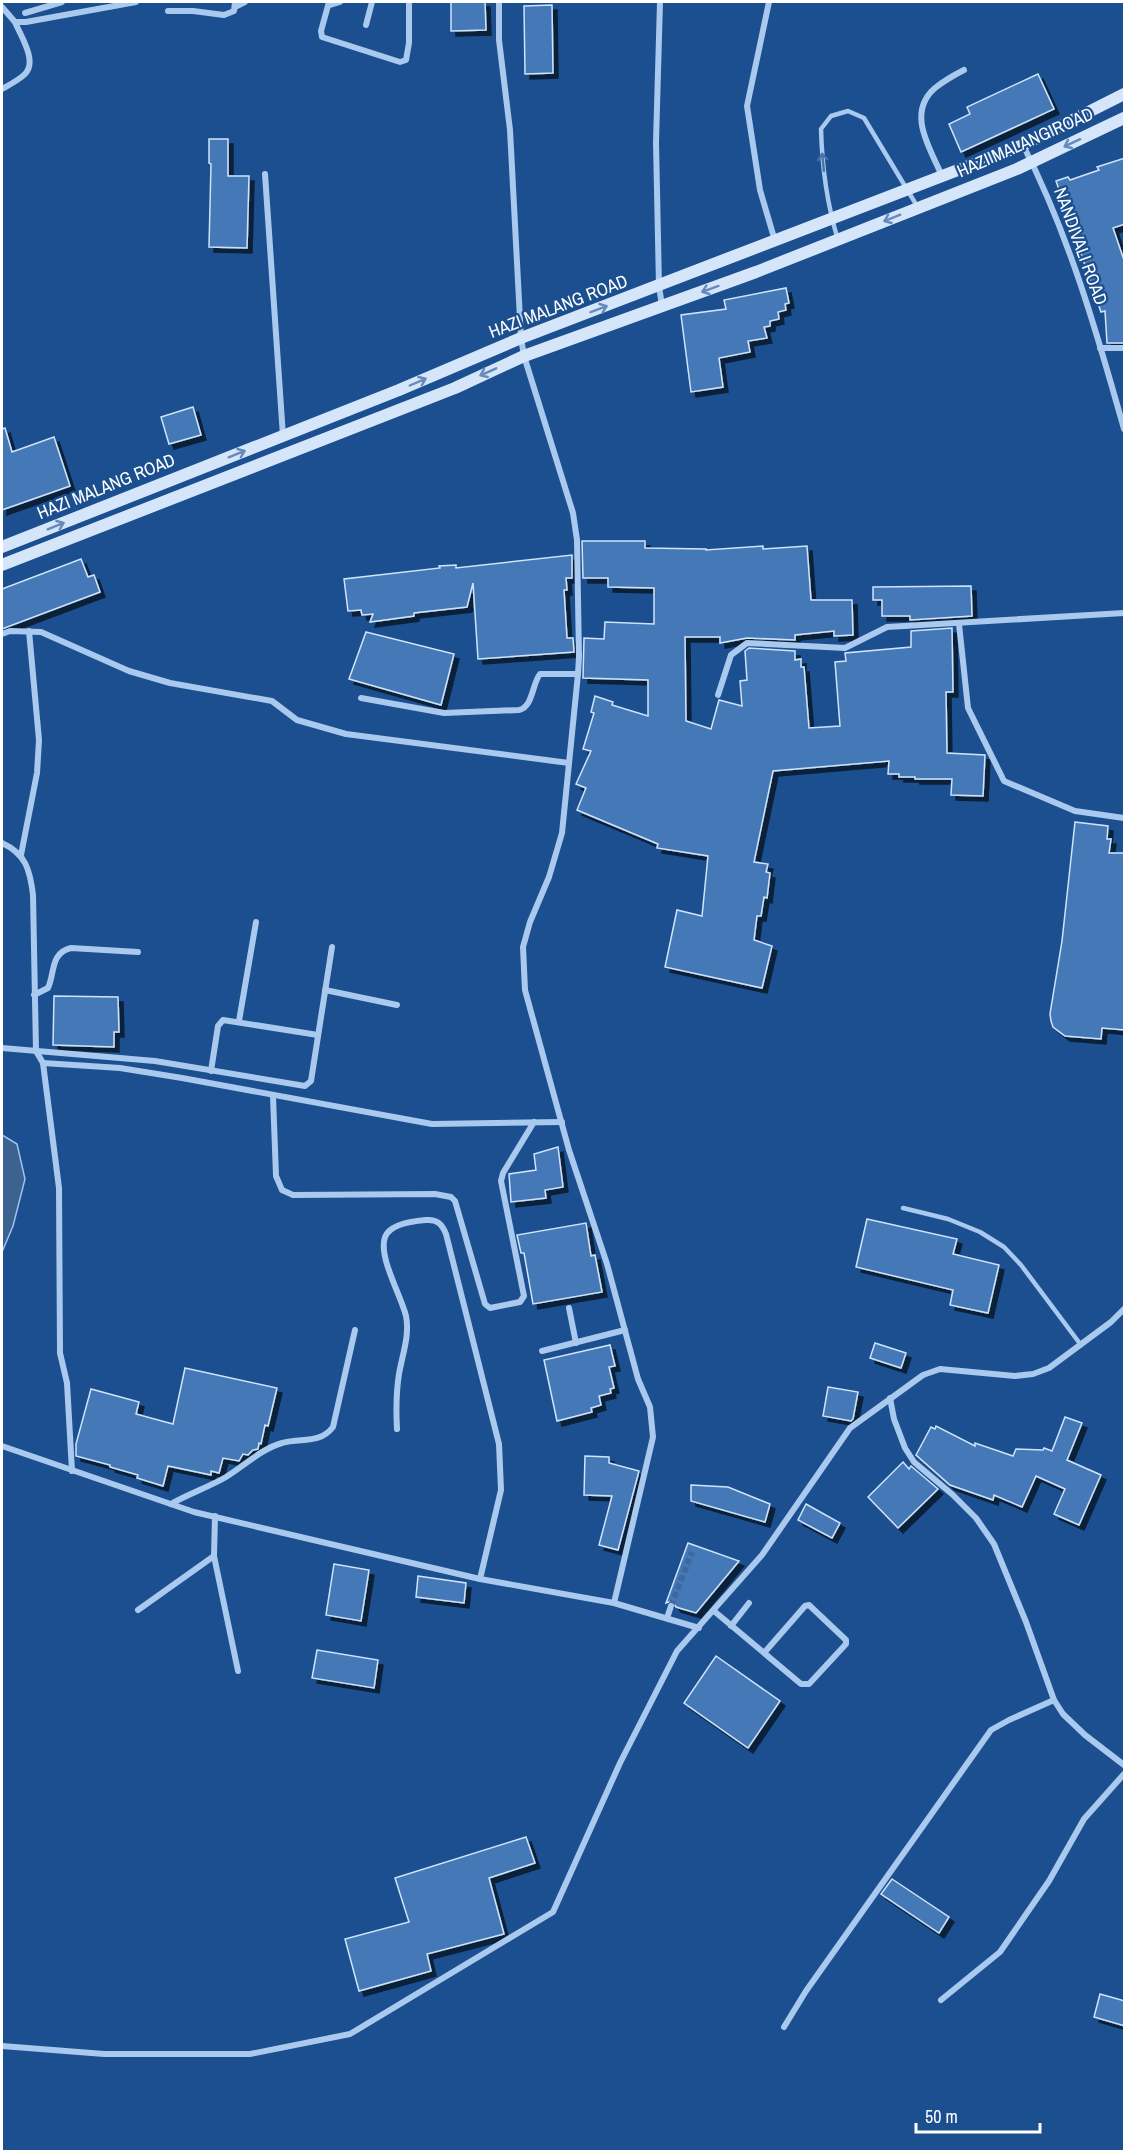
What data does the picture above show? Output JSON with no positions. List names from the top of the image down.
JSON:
{
  "streets": {
    "main road": ["HAZI MALANG ROAD"],
    "street": ["NANDIVALI ROAD"]
  },
  "crossings": [
    ["HAZI MALANG ROAD", "NANDIVALI ROAD"]
  ],
  "scale_bar": "50 m"
}
